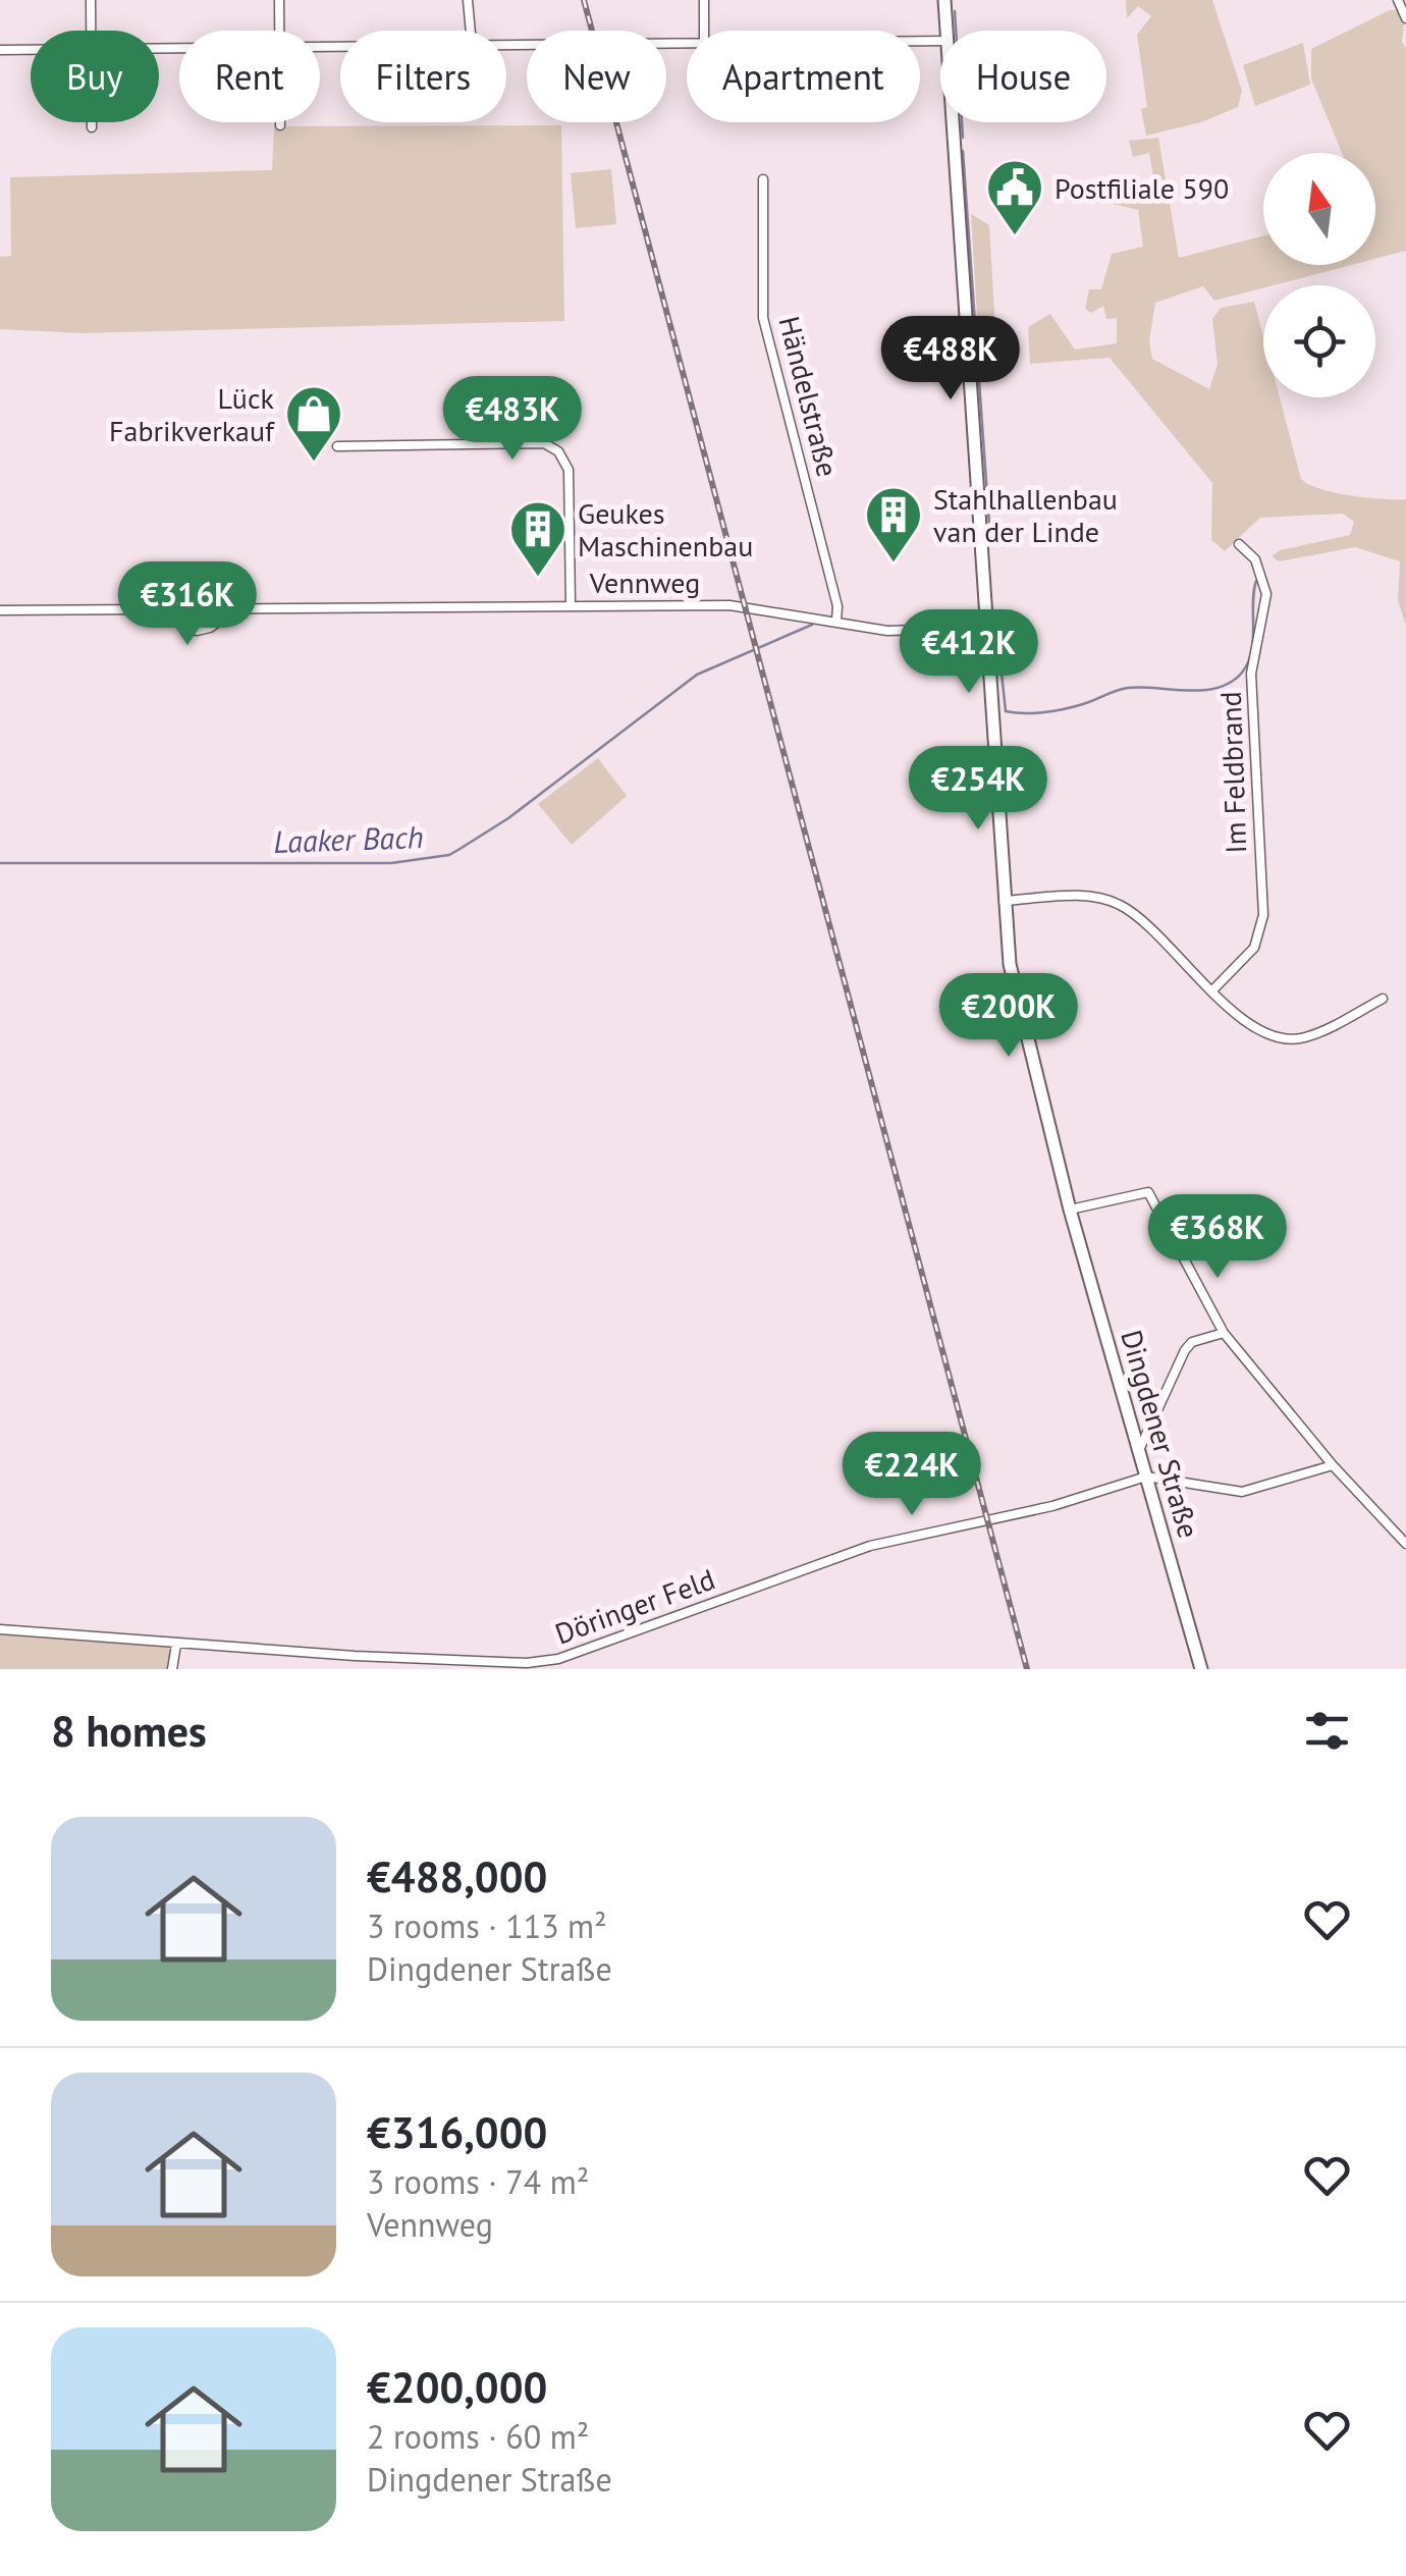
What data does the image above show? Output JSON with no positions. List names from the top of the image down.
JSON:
{
  "streets": {
    "main road": ["Dingdener Straße"],
    "street": [
      "Händelstraße",
      "Vennweg",
      "Im Feldbrand",
      "Döringer Feld"
    ]
  },
  "crossings": [
    ["Händelstraße", "Vennweg"],
    ["Vennweg", "Dingdener Straße"],
    ["Dingdener Straße", "Döringer Feld"]
  ],
  "water": ["Laaker Bach"],
  "places": {
    "public building": ["Postfiliale 590"],
    "shop": ["Lück Fabrikverkauf"],
    "building": ["Stahlhallenbau van der Linde", "Geukes Maschinenbau"]
  },
  "north": "top",
  "page": {
    "chip": [
      "Buy",
      "Rent",
      "Filters",
      "New",
      "Apartment",
      "House"
    ],
    "price": [
      "€488K",
      "€483K",
      "€316K",
      "€412K",
      "€254K",
      "€200K",
      "€368K",
      "€224K"
    ],
    "heading": "8 homes",
    "list": [
      {
        "name": "€488,000",
        "note": "3 rooms · 113 m² · Dingdener Straße"
      },
      {
        "name": "€316,000",
        "note": "3 rooms · 74 m² · Vennweg"
      },
      {
        "name": "€200,000",
        "note": "2 rooms · 60 m² · Dingdener Straße"
      }
    ]
  }
}
